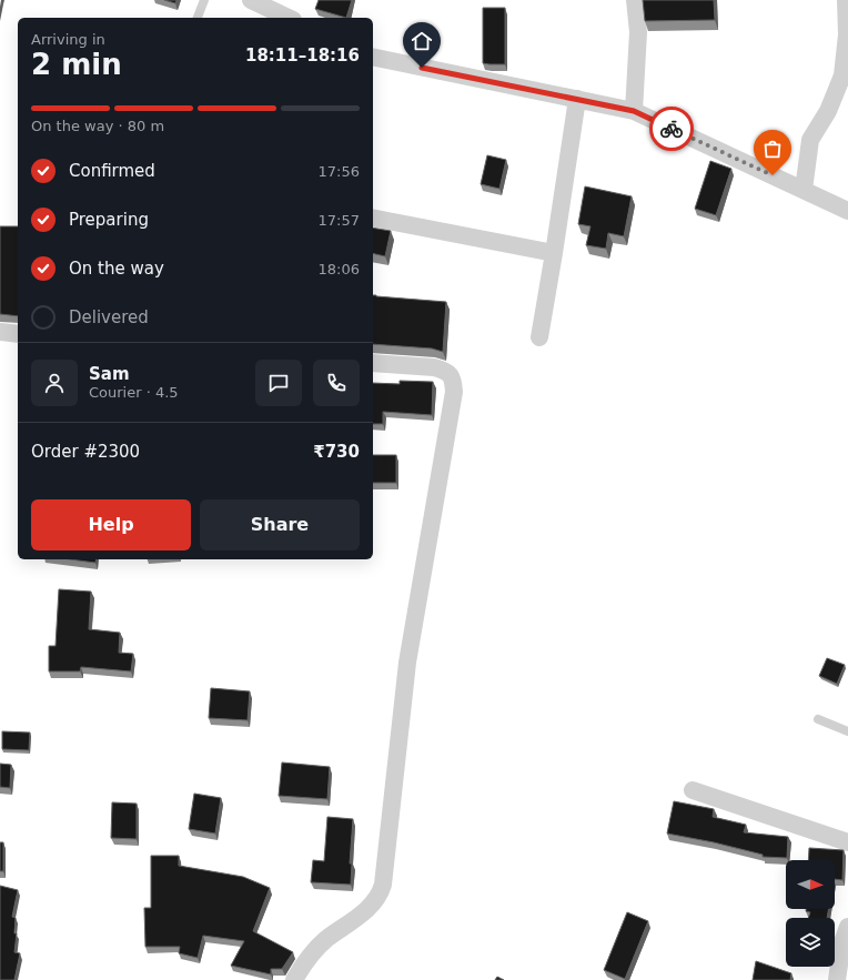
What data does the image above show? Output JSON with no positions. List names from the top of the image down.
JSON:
{
  "north": "right",
  "page": {
    "heading": ["2 min", "Arriving in", "18:11–18:16"],
    "panel": [
      "Sam",
      "Courier · 4.5",
      "Order #2300",
      "₹730"
    ],
    "bar": "On the way · 80 m",
    "list": [
      ["Confirmed", "17:56"],
      ["Preparing", "17:57"],
      ["On the way", "18:06"],
      "Delivered"
    ],
    "buttons": ["Help", "Share"]
  }
}
